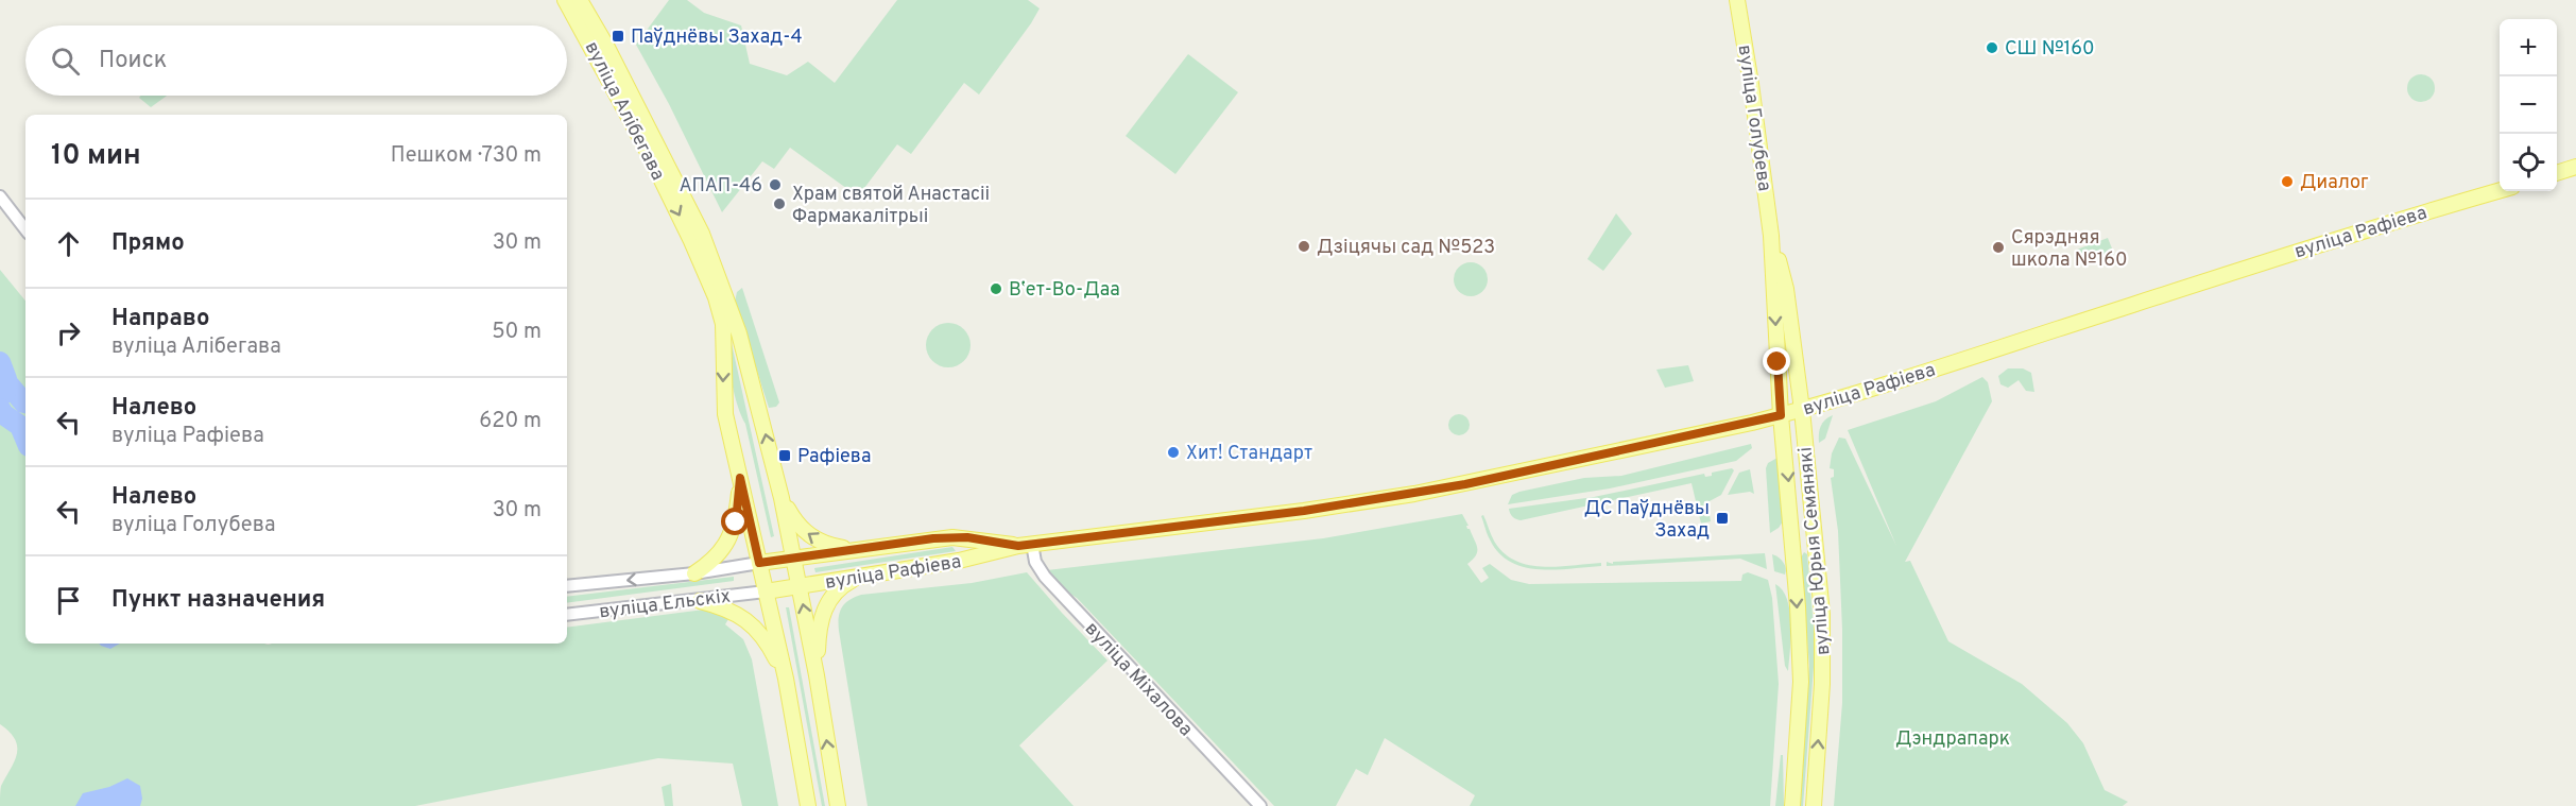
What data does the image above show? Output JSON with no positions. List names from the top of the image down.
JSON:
{
  "streets": {
    "main road": [
      "вуліца Алібегава",
      "вуліца Голубева",
      "вуліца Рафіева",
      "вуліца Юрыя Семянякі"
    ],
    "street": ["вуліца Ельскіх", "вуліца Міхалова"]
  },
  "crossings": [
    ["вуліца Алібегава", "вуліца Рафіева"],
    ["вуліца Алібегава", "вуліца Ельскіх"],
    ["вуліца Голубева", "вуліца Рафіева"],
    ["вуліца Голубева", "вуліца Юрыя Семянякі"],
    ["вуліца Рафіева", "вуліца Юрыя Семянякі"],
    ["вуліца Рафіева", "вуліца Ельскіх"],
    ["вуліца Рафіева", "вуліца Міхалова"]
  ],
  "parks": ["Дэндрапарк"],
  "places": {
    "transit": ["Паўднёвы Захад-4", "Рафіева", "ДС Паўднёвы Захад"],
    "other": [
      "СШ №160",
      "Диалог",
      "АПАП-46",
      "Храм святой Анастасіі Фармакалітрыі",
      "Дзіцячы сад №523",
      "Сярэдняя школа №160",
      "Вʼет-Во-Даа",
      "Хит! Стандарт"
    ]
  },
  "page": {
    "map_buttons": ["+", "−"],
    "search": "Поиск",
    "heading": ["10 мин", "Пешком · 730 m"],
    "list": [
      ["Прямо", "30 m"],
      ["Направо", "вуліца Алібегава", "50 m"],
      ["Налево", "вуліца Рафіева", "620 m"],
      ["Налево", "вуліца Голубева", "30 m"],
      "Пункт назначения"
    ]
  }
}
